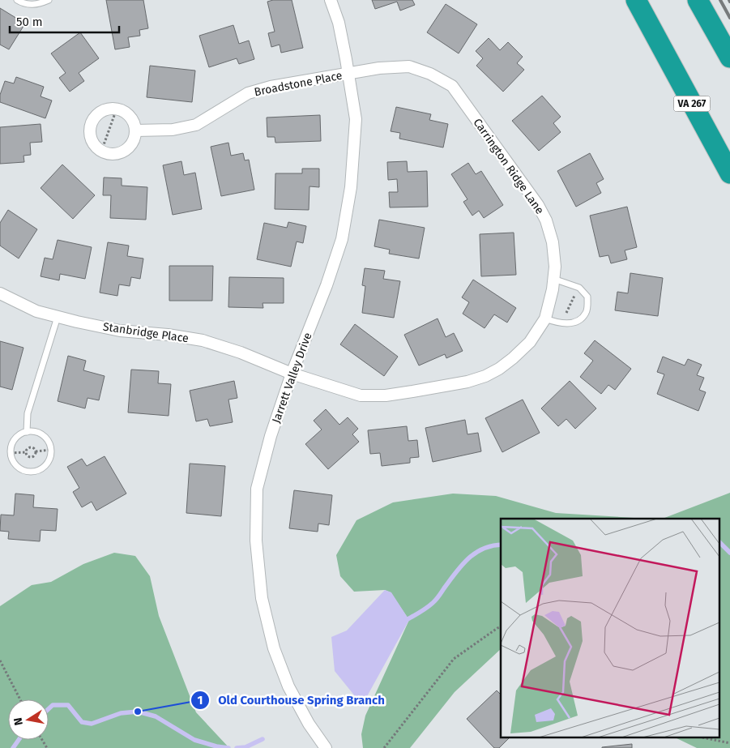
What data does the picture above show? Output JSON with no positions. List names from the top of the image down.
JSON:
{
  "streets": {
    "highway": ["VA 267"],
    "street": [
      "Broadstone Place",
      "Carrington Ridge Lane",
      "Stanbridge Place",
      "Jarrett Valley Drive"
    ]
  },
  "crossings": [
    ["Broadstone Place", "Carrington Ridge Lane"],
    ["Broadstone Place", "Jarrett Valley Drive"],
    ["Carrington Ridge Lane", "Stanbridge Place"],
    ["Carrington Ridge Lane", "Jarrett Valley Drive"],
    ["Stanbridge Place", "Jarrett Valley Drive"]
  ],
  "places": ["Old Courthouse Spring Branch"],
  "scale_bar": "50 m",
  "north": "left"
}
